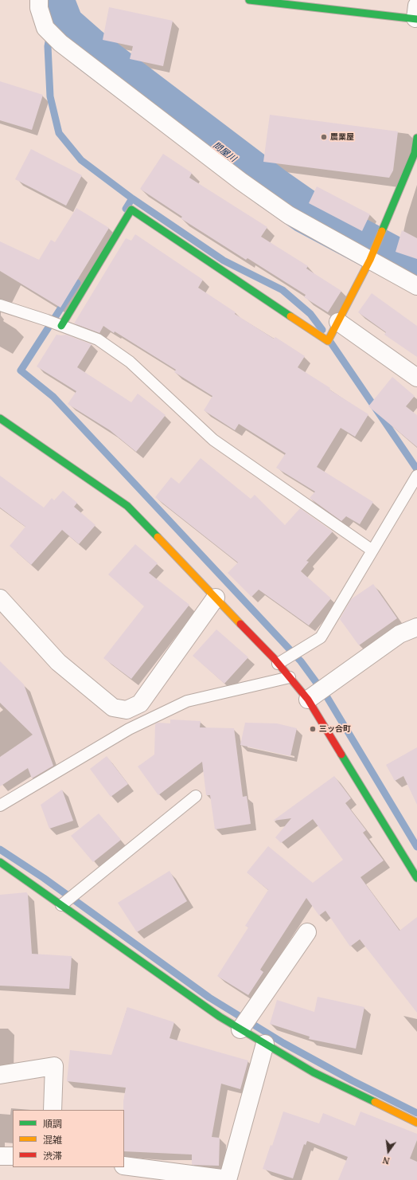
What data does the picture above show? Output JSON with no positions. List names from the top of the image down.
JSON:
{
  "water": ["問屋川"],
  "places": ["農業屋", "三ッ合町"],
  "legend": ["順調", "混雑", "渋滞"],
  "north": "bottom"
}
